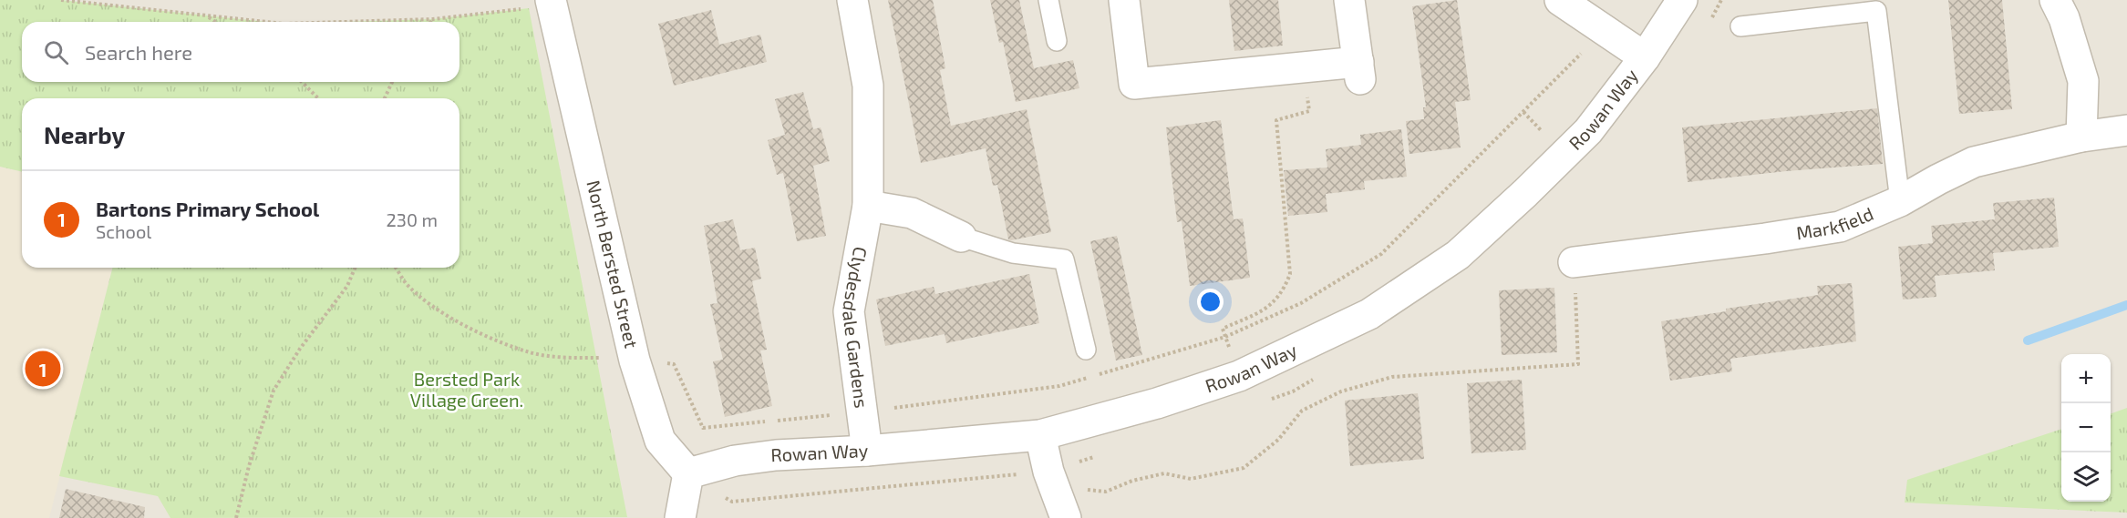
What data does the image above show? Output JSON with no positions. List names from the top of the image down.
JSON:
{
  "streets": {
    "street": [
      "Rowan Way",
      "Markfield",
      "North Bersted Street",
      "Clydesdale Gardens"
    ]
  },
  "crossings": [
    ["Rowan Way", "North Bersted Street"],
    ["Rowan Way", "Clydesdale Gardens"]
  ],
  "parks": ["Bersted Park Village Green."],
  "page": {
    "search": "Search here",
    "heading": "Nearby",
    "list": [
      {
        "mark": "1",
        "name": "Bartons Primary School",
        "note": "School",
        "value": "230 m"
      }
    ],
    "pins": "1",
    "map_buttons": ["+", "−"]
  }
}
